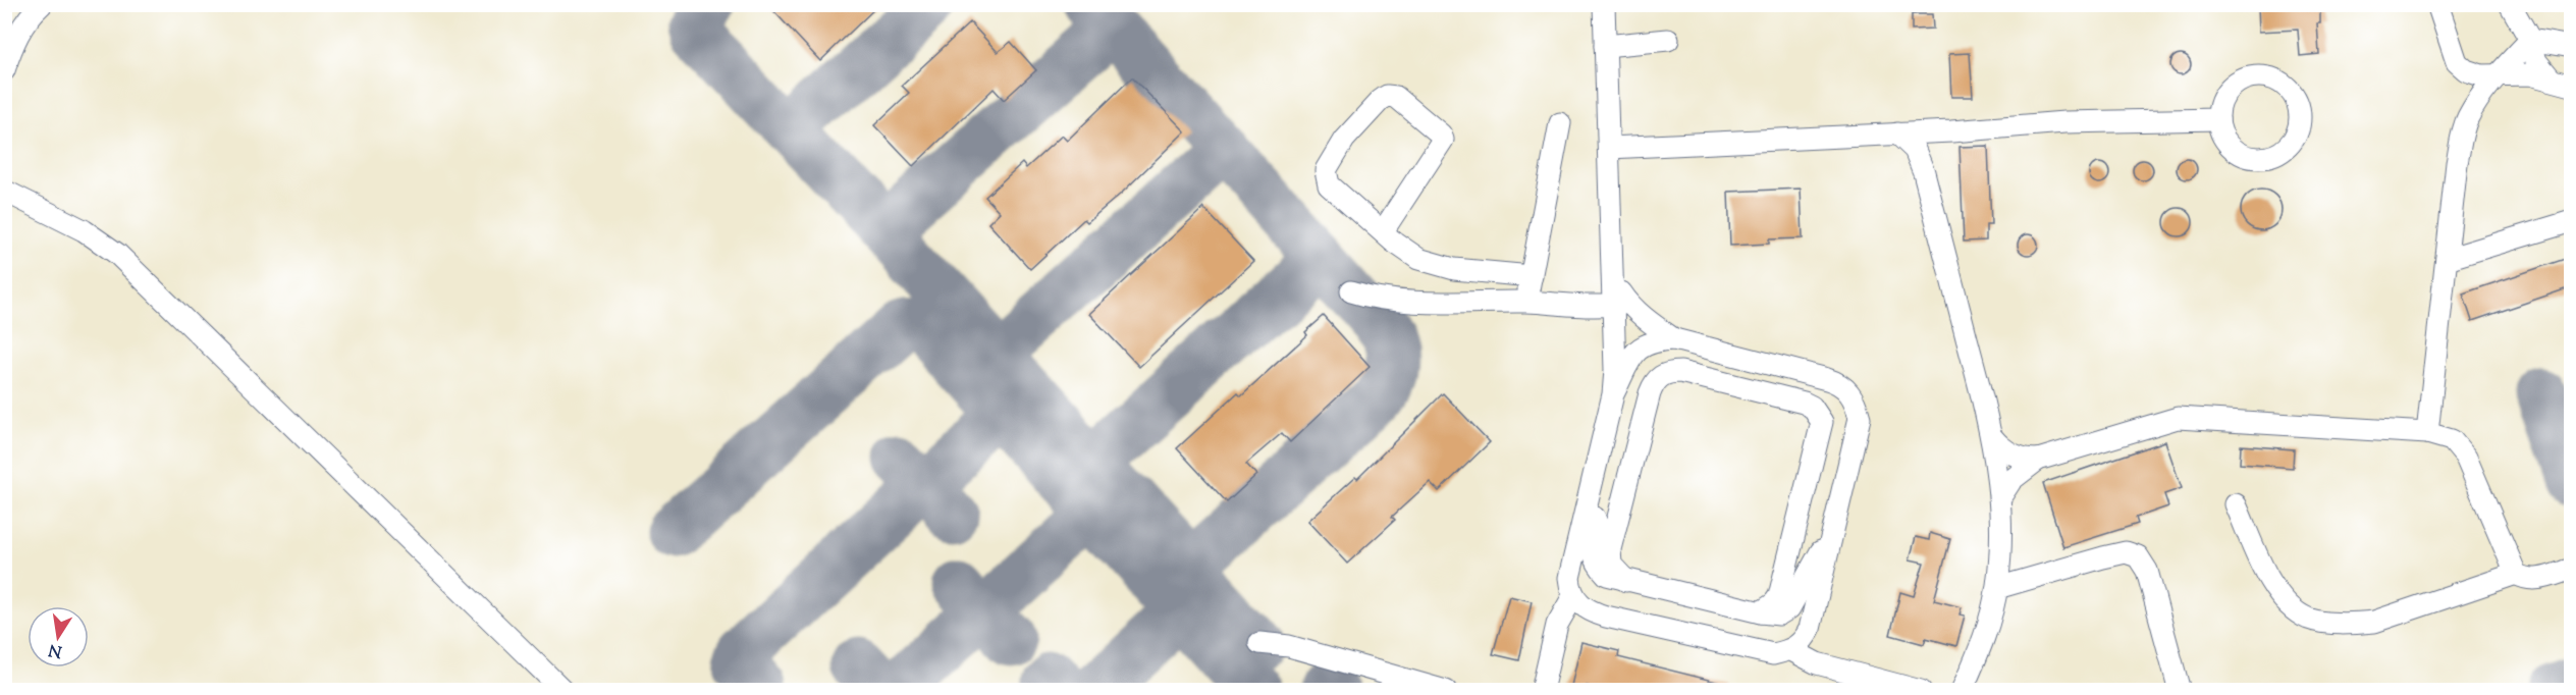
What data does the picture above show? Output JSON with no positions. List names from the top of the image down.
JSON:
{
  "north": "bottom"
}
